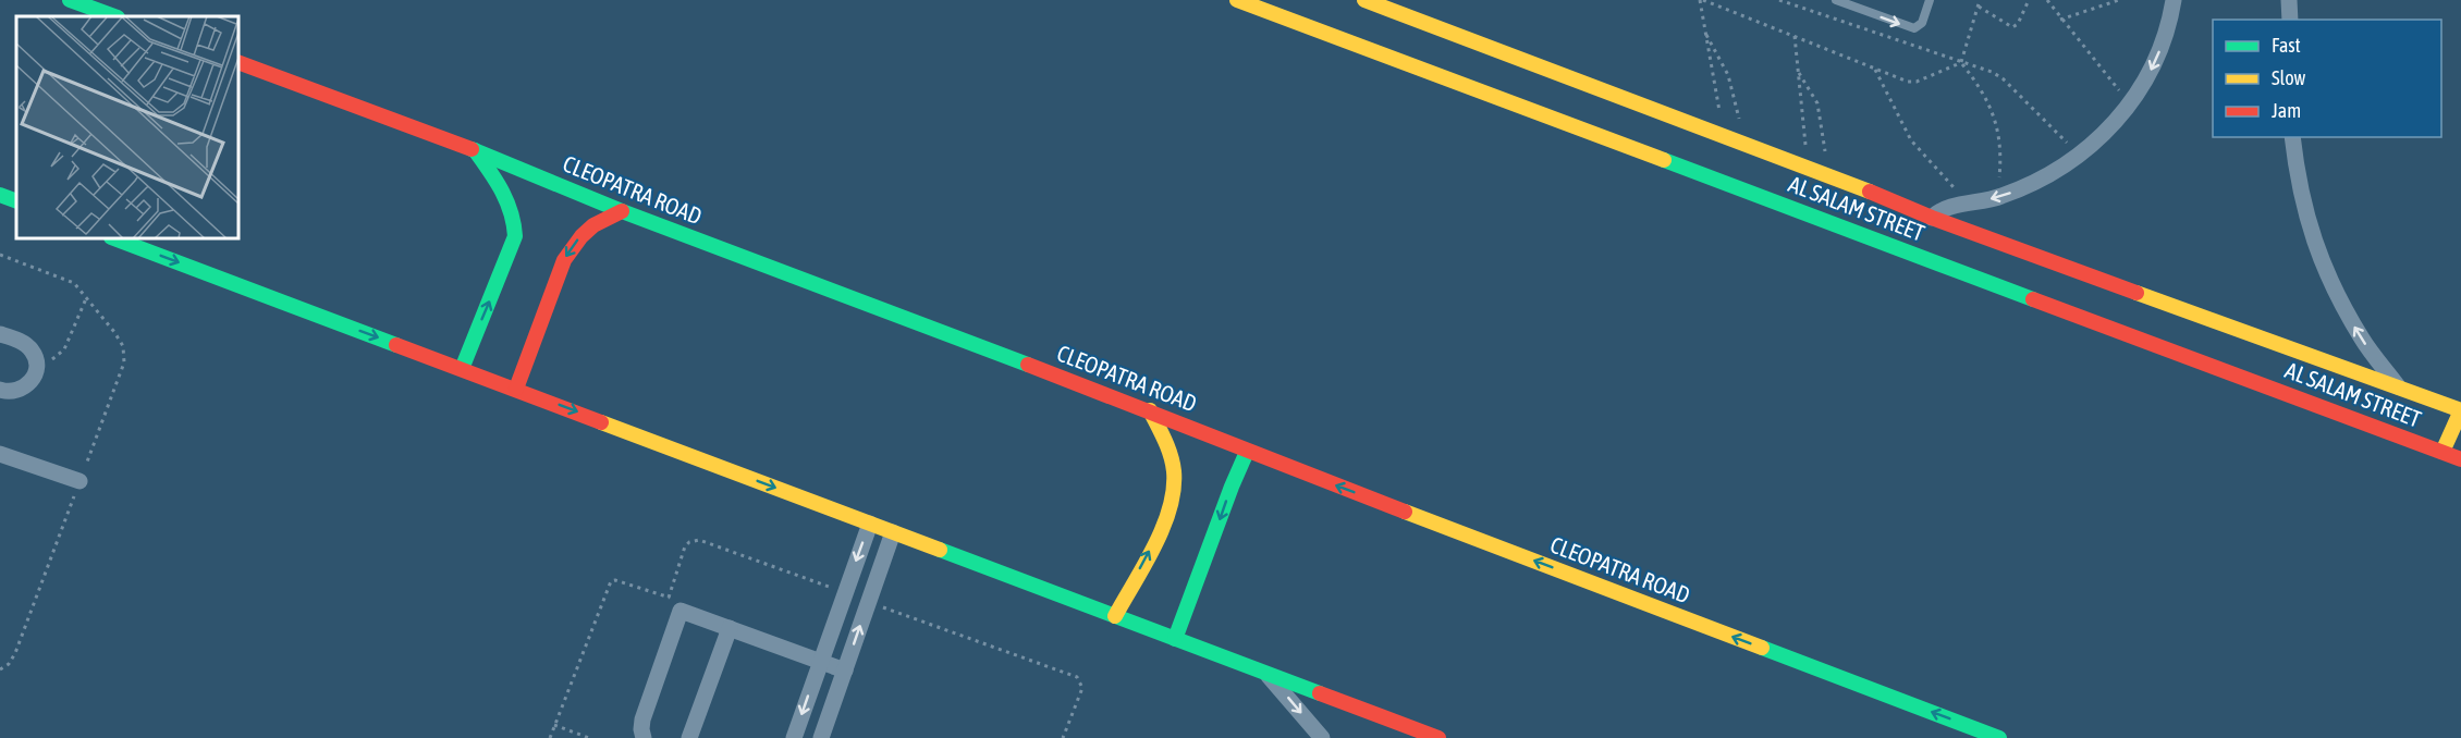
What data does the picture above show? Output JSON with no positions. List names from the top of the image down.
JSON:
{
  "streets": {
    "main road": ["CLEOPATRA ROAD", "AL SALAM STREET"]
  },
  "one_way": ["CLEOPATRA ROAD"],
  "legend": ["Fast", "Slow", "Jam"]
}
